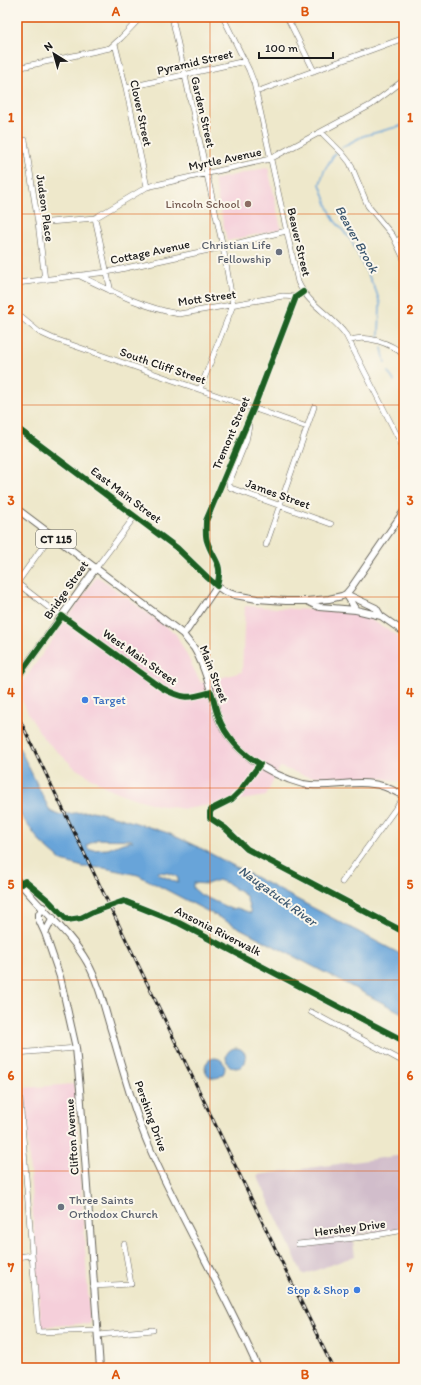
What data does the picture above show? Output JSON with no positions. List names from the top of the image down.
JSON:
{
  "streets": {
    "main road": [
      "Tremont Street",
      "East Main Street",
      "CT 115",
      "Bridge Street",
      "Main Street",
      "Pershing Drive",
      "Clifton Avenue"
    ],
    "street": [
      "Pyramid Street",
      "Garden Street",
      "Clover Street",
      "Myrtle Avenue",
      "Judson Place",
      "Beaver Street",
      "Cottage Avenue",
      "Mott Street",
      "South Cliff Street",
      "James Street",
      "West Main Street",
      "Hershey Drive"
    ],
    "cycle path": ["Ansonia Riverwalk"]
  },
  "crossings": [
    ["Pyramid Street", "Garden Street"],
    ["Pyramid Street", "Clover Street"],
    ["Pyramid Street", "Beaver Street"],
    ["Garden Street", "Myrtle Avenue"],
    ["Garden Street", "Cottage Avenue"],
    ["Garden Street", "Mott Street"],
    ["Clover Street", "Myrtle Avenue"],
    ["Myrtle Avenue", "Judson Place"],
    ["Myrtle Avenue", "Beaver Street"],
    ["Judson Place", "Cottage Avenue"],
    ["Beaver Street", "Cottage Avenue"],
    ["Cottage Avenue", "Mott Street"],
    ["Mott Street", "Tremont Street"],
    ["South Cliff Street", "Tremont Street"],
    ["South Cliff Street", "James Street"],
    ["Tremont Street", "James Street"],
    ["Tremont Street", "East Main Street"],
    ["Tremont Street", "Main Street"],
    ["East Main Street", "Bridge Street"],
    ["Bridge Street", "West Main Street"],
    ["Bridge Street", "Main Street"],
    ["West Main Street", "Main Street"],
    ["Pershing Drive", "Clifton Avenue"]
  ],
  "water": ["Beaver Brook", "Naugatuck River"],
  "places": [
    "Lincoln School",
    "Christian Life Fellowship",
    "Target",
    "Three Saints Orthodox Church",
    "Stop & Shop"
  ],
  "scale_bar": "100 m",
  "north": "top left",
  "grid": {
    "columns": ["A", "B"],
    "rows": [
      "1",
      "2",
      "3",
      "4",
      "5",
      "6",
      "7"
    ]
  }
}
